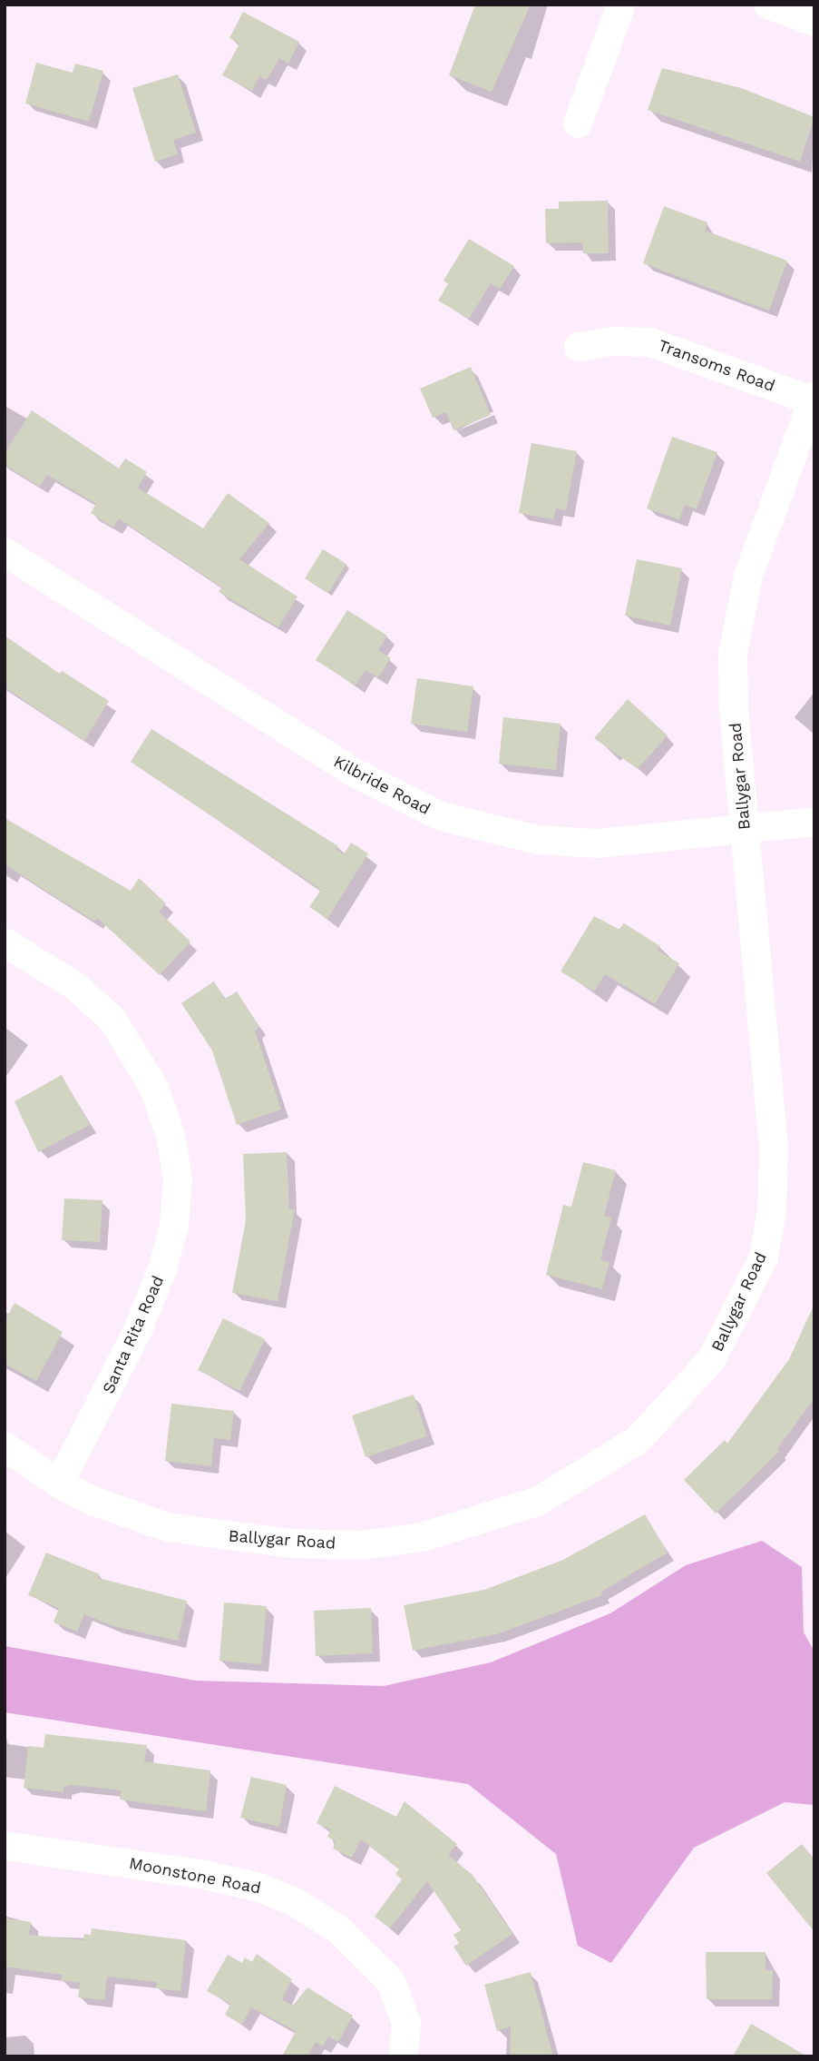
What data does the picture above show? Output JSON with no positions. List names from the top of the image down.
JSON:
{
  "streets": {
    "street": [
      "Transoms Road",
      "Ballygar Road",
      "Kilbride Road",
      "Santa Rita Road",
      "Moonstone Road"
    ]
  },
  "crossings": [
    ["Transoms Road", "Ballygar Road"],
    ["Ballygar Road", "Kilbride Road"],
    ["Ballygar Road", "Santa Rita Road"]
  ]
}
